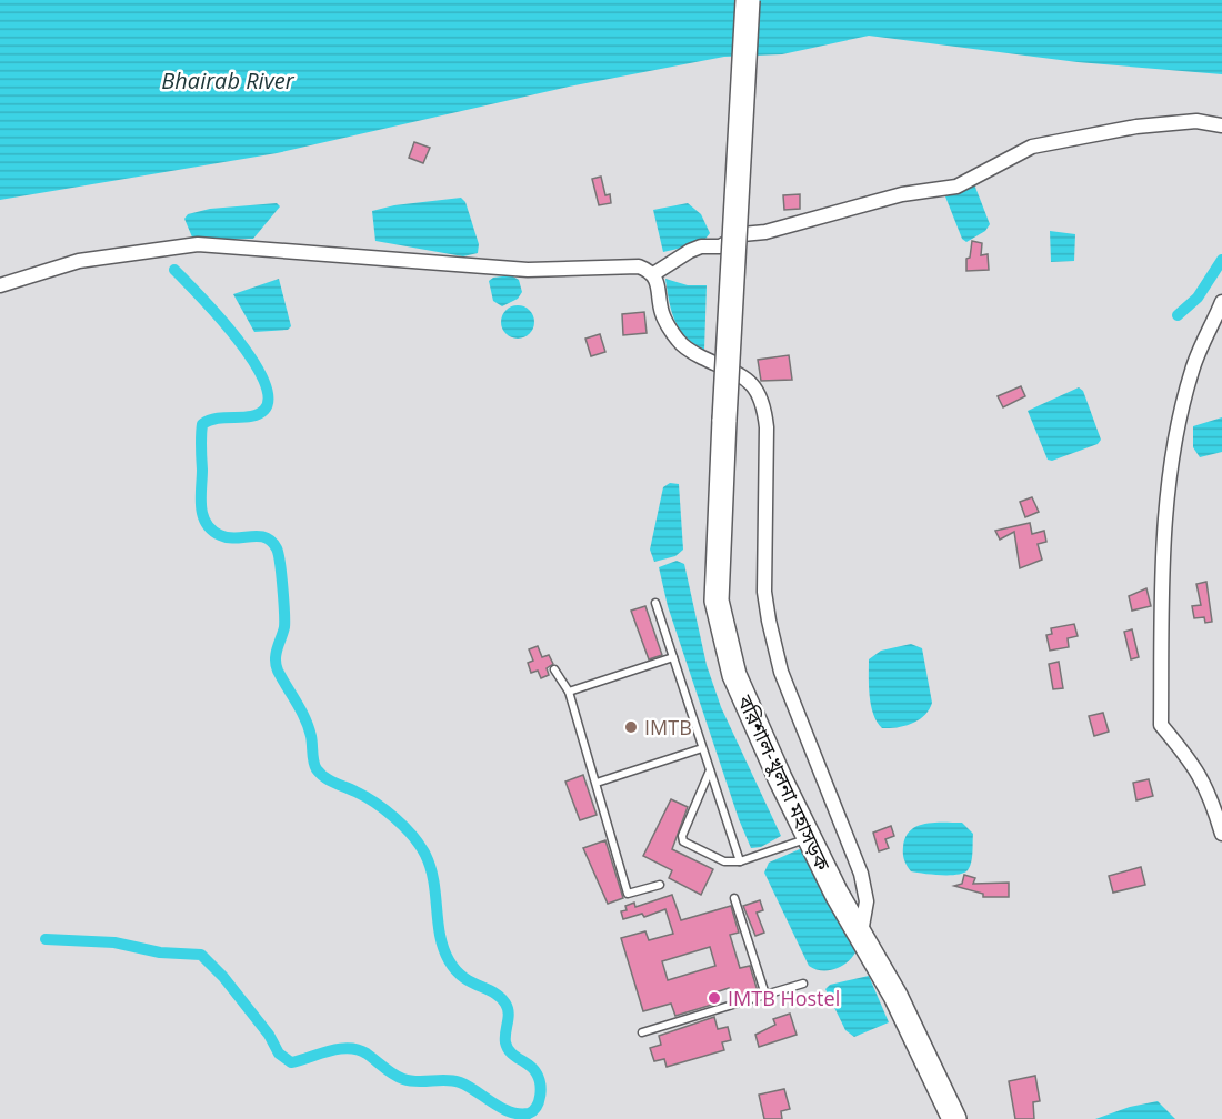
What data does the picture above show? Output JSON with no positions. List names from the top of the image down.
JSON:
{
  "streets": {
    "highway": ["বরিশাল-খুলনা মহাসড়ক"]
  },
  "water": ["Bhairab River"],
  "places": ["IMTB", "IMTB Hostel"]
}
